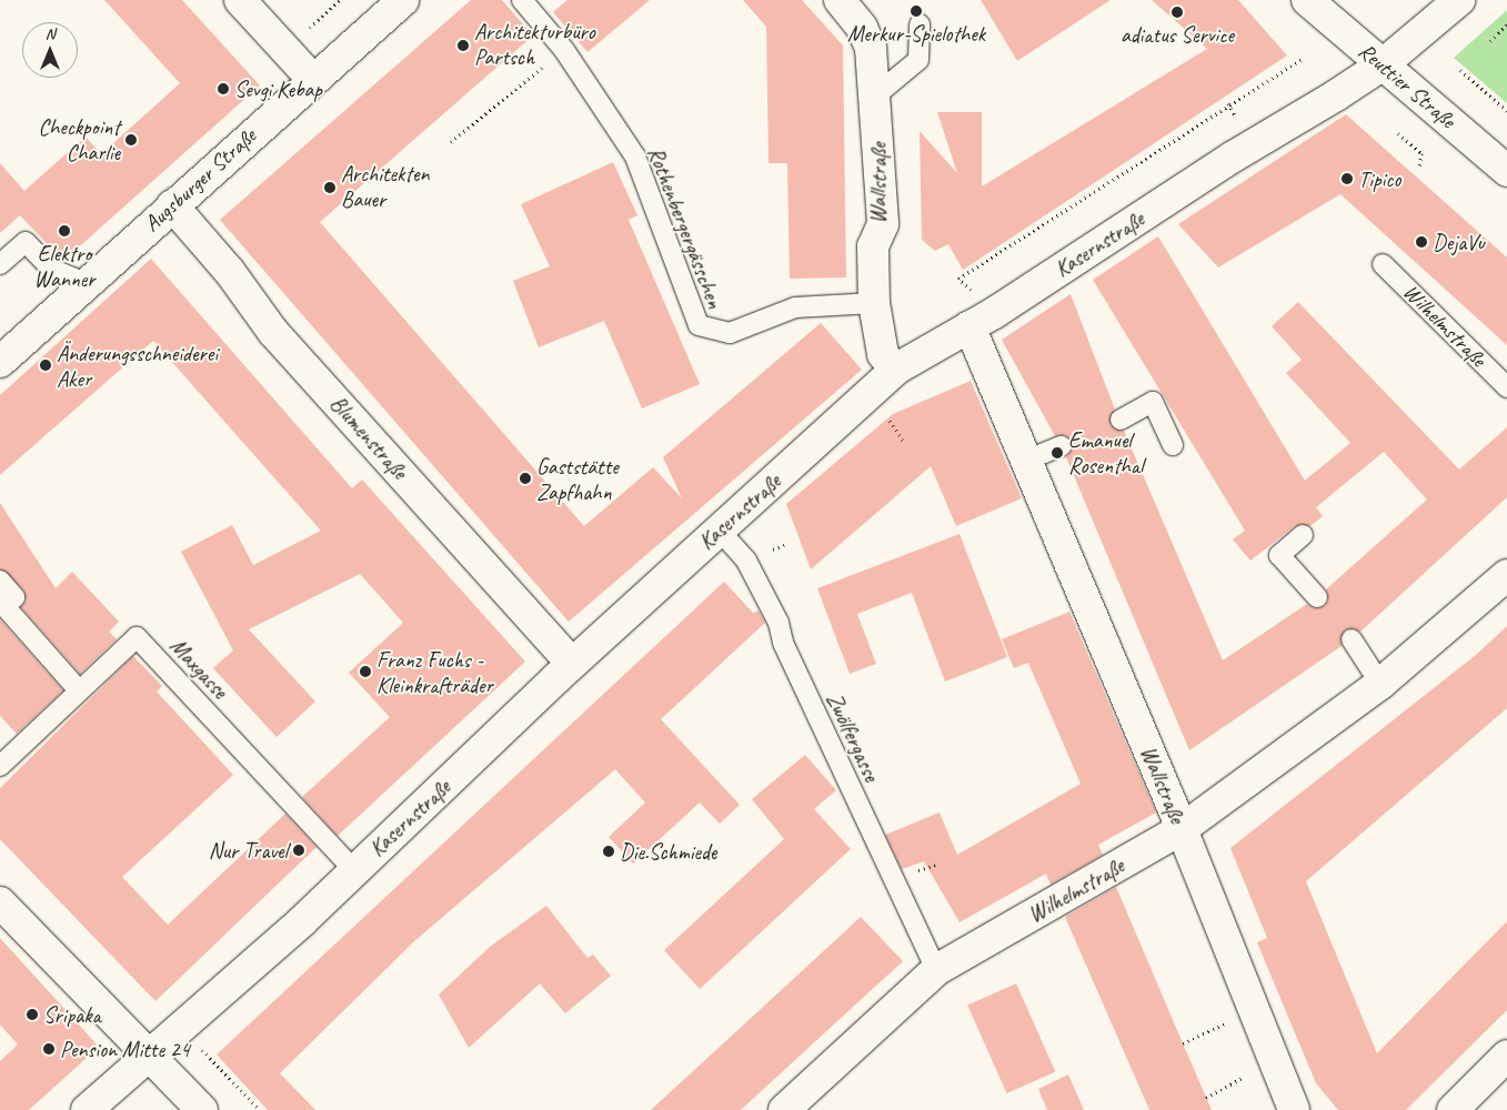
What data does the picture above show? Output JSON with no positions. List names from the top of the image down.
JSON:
{
  "streets": {
    "street": [
      "Reuttier Straße",
      "Augsburger Straße",
      "Wallstraße",
      "Kasernstraße",
      "Wilhelmstraße",
      "Blumenstraße"
    ],
    "lane": ["Rothenbergergässchen", "Maxgasse", "Zwölfergasse"]
  },
  "crossings": [
    ["Reuttier Straße", "Kasernstraße"],
    ["Augsburger Straße", "Blumenstraße"],
    ["Wallstraße", "Rothenbergergässchen"],
    ["Wallstraße", "Kasernstraße"],
    ["Wallstraße", "Wilhelmstraße"],
    ["Kasernstraße", "Blumenstraße"],
    ["Kasernstraße", "Maxgasse"],
    ["Kasernstraße", "Zwölfergasse"],
    ["Wilhelmstraße", "Zwölfergasse"]
  ],
  "places": [
    "Merkur-Spielothek",
    "adiatus Service",
    "Architekturbüro Partsch",
    "Sevgi Kebap",
    "Checkpoint Charlie",
    "Tipico",
    "Architekten Bauer",
    "Elektro Wanner",
    "DejaVu",
    "Änderungsschneiderei Aker",
    "Emanuel Rosenthal",
    "Gaststätte Zapfhahn",
    "Franz Fuchs - Kleinkrafträder",
    "Nur Travel",
    "Die.Schmiede",
    "Sripaka",
    "Pension Mitte 24"
  ],
  "north": "top"
}
